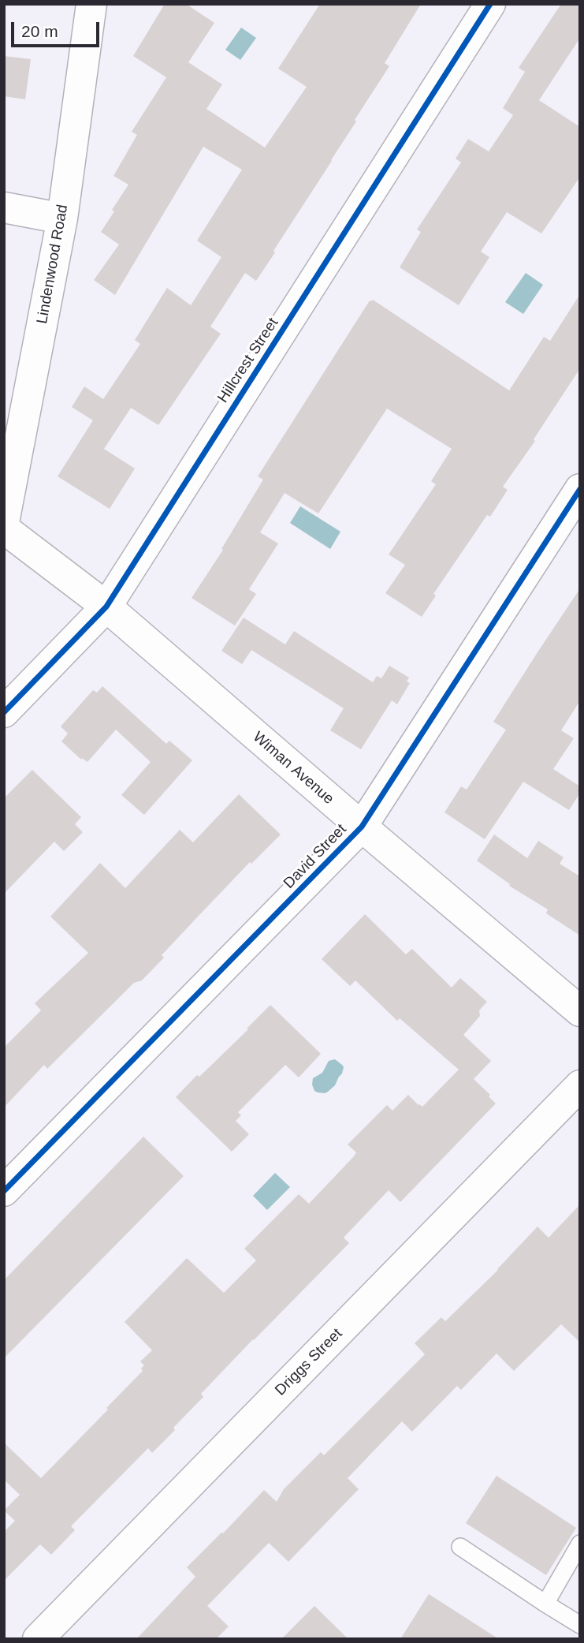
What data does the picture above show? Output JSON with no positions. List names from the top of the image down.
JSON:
{
  "streets": {
    "street": [
      "Lindenwood Road",
      "Hillcrest Street",
      "Wiman Avenue",
      "David Street",
      "Driggs Street"
    ]
  },
  "crossings": [
    ["Hillcrest Street", "Wiman Avenue"],
    ["Wiman Avenue", "David Street"]
  ],
  "scale_bar": "20 m"
}
